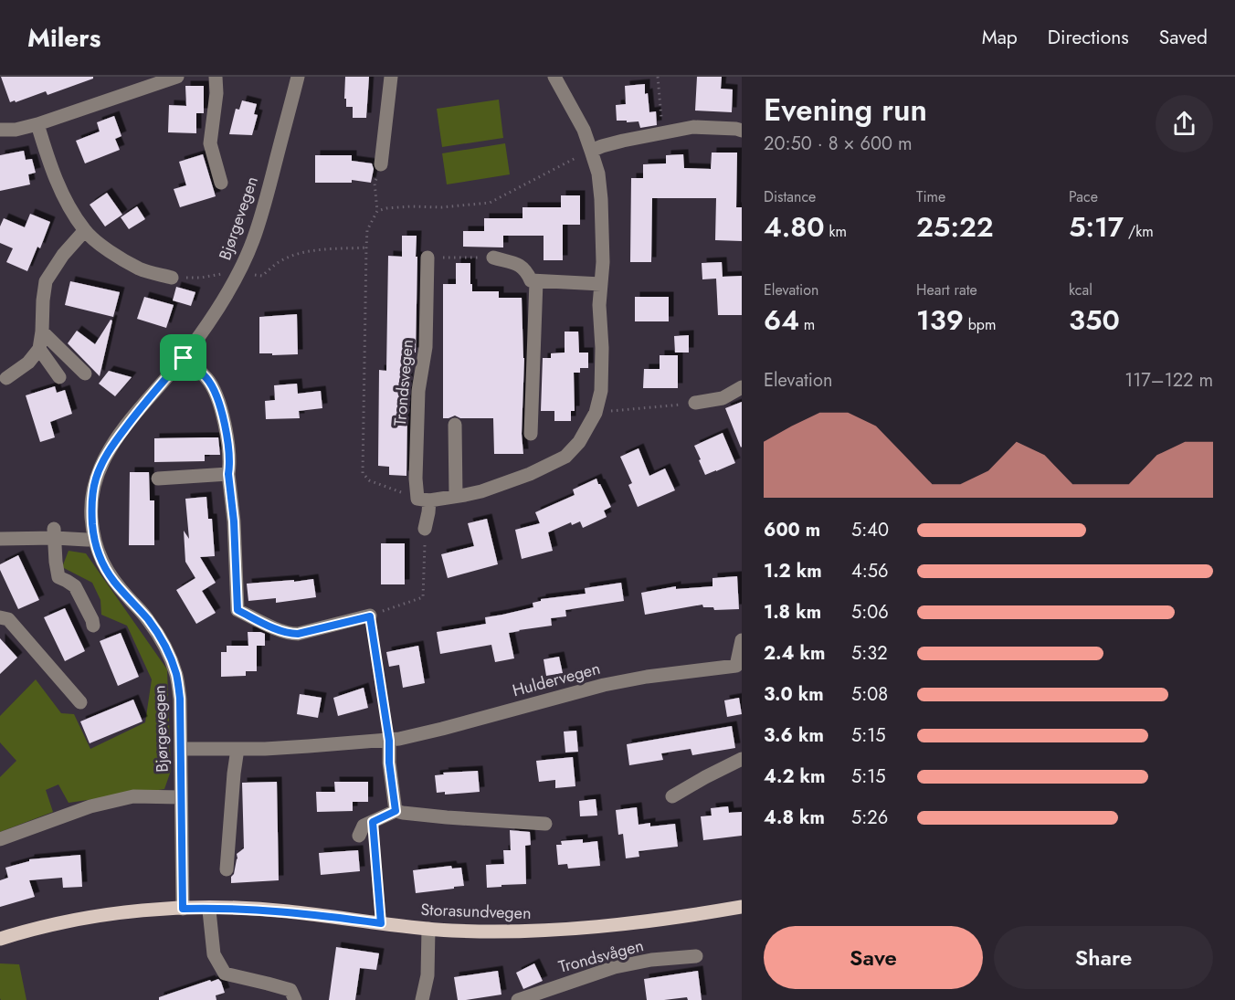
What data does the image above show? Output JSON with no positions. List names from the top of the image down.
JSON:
{
  "streets": {
    "main road": ["Storasundvegen"],
    "street": [
      "Bjørgevegen",
      "Trondsvegen",
      "Huldervegen",
      "Trondsvågen"
    ]
  },
  "crossings": [
    ["Bjørgevegen", "Huldervegen"],
    ["Bjørgevegen", "Storasundvegen"]
  ],
  "page": {
    "header": "Milers",
    "nav": ["Map", "Directions", "Saved"],
    "heading": ["Evening run", "20:50 · 8 × 600 m"],
    "stats": [
      ["Distance", "4.80 km"],
      ["Time", "25:22"],
      ["Pace", "5:17 /km"],
      ["Elevation", "64 m"],
      ["Heart rate", "139 bpm"],
      ["kcal", "350"]
    ],
    "chart": ["Elevation", "117–122 m"],
    "list": [
      {
        "name": "600 m",
        "note": "5:40"
      },
      {
        "name": "1.2 km",
        "note": "4:56"
      },
      {
        "name": "1.8 km",
        "note": "5:06"
      },
      {
        "name": "2.4 km",
        "note": "5:32"
      },
      {
        "name": "3.0 km",
        "note": "5:08"
      },
      {
        "name": "3.6 km",
        "note": "5:15"
      },
      {
        "name": "4.2 km",
        "note": "5:15"
      },
      {
        "name": "4.8 km",
        "note": "5:26"
      }
    ],
    "buttons": ["Save", "Share"]
  }
}
